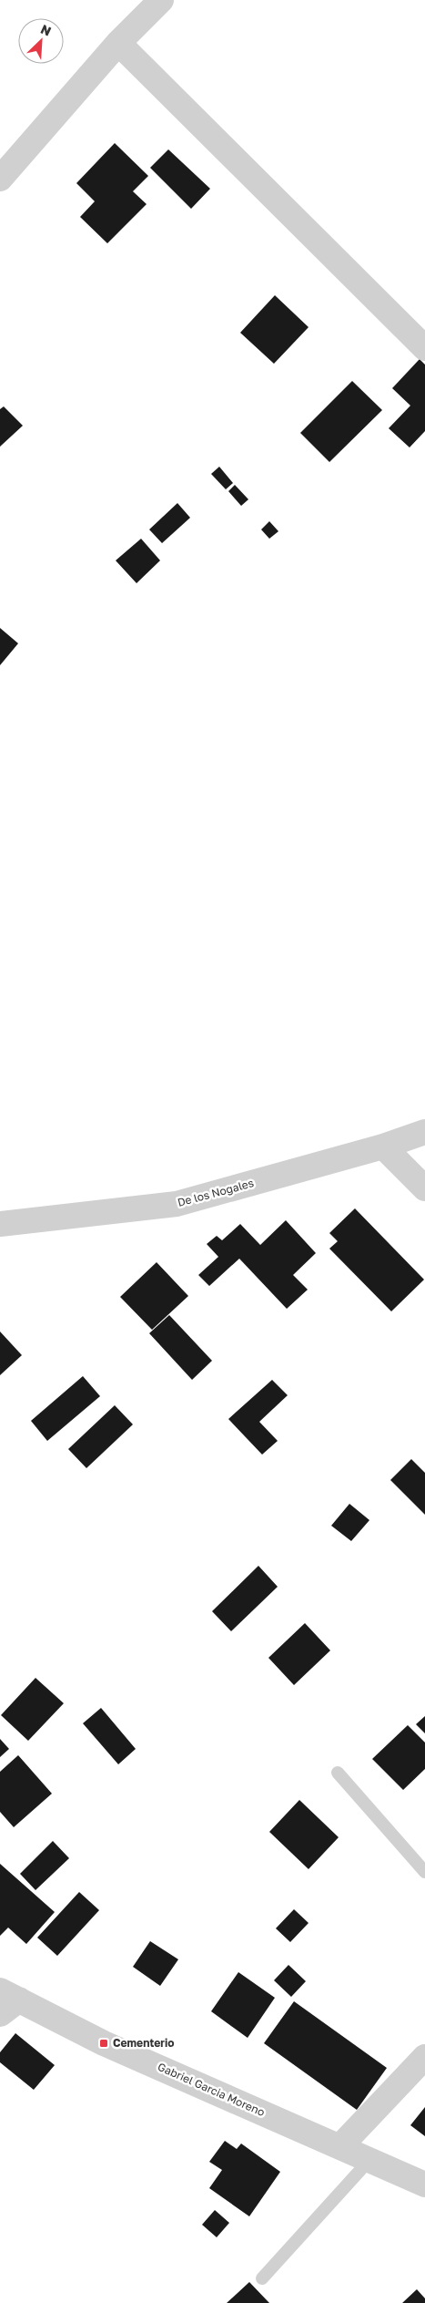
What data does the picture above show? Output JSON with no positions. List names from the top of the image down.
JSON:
{
  "streets": {
    "street": ["De los Nogales", "Gabriel Garcia Moreno"]
  },
  "places": {
    "transit": ["Cementerio"]
  },
  "north": "top right"
}
